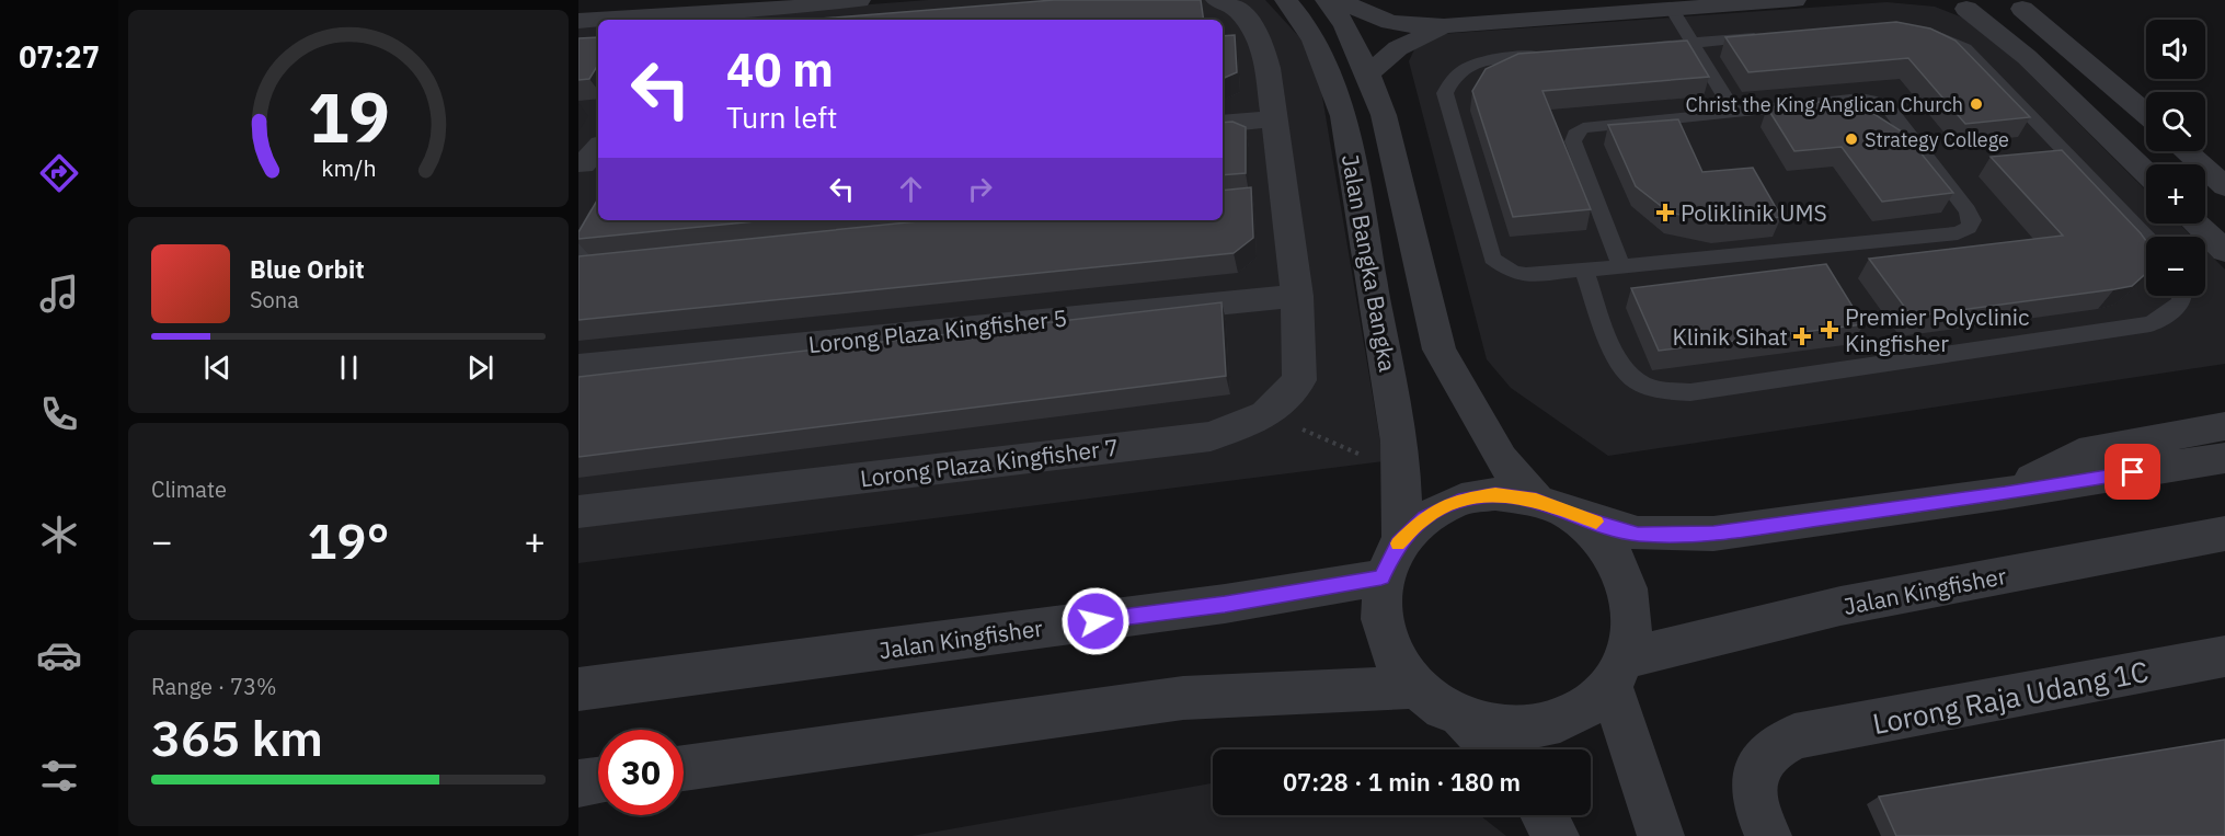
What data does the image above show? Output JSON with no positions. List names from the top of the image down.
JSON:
{
  "streets": {
    "street": [
      "Jalan Bangka Bangka",
      "Lorong Plaza Kingfisher 5",
      "Lorong Plaza Kingfisher 7",
      "Jalan Kingfisher",
      "Lorong Raja Udang 1C"
    ]
  },
  "crossings": [
    ["Lorong Plaza Kingfisher 5", "Lorong Plaza Kingfisher 7"]
  ],
  "places": {
    "other": ["Christ the King Anglican Church", "Strategy College"],
    "health": ["Poliklinik UMS", "Premier Polyclinic Kingfisher", "Klinik Sihat"]
  },
  "page": {
    "tabs": "07:27",
    "map_buttons": ["+", "−"],
    "turn": ["40 m", "Turn left"],
    "song": ["Blue Orbit", "Sona"],
    "tile": [
      "Climate",
      ["Range · 73%", "365 km"]
    ],
    "heat": ["−", "19°", "+"],
    "limit": "30",
    "trip": "07:28 · 1 min · 180 m",
    "gauge": ["19", "km/h"]
  }
}
